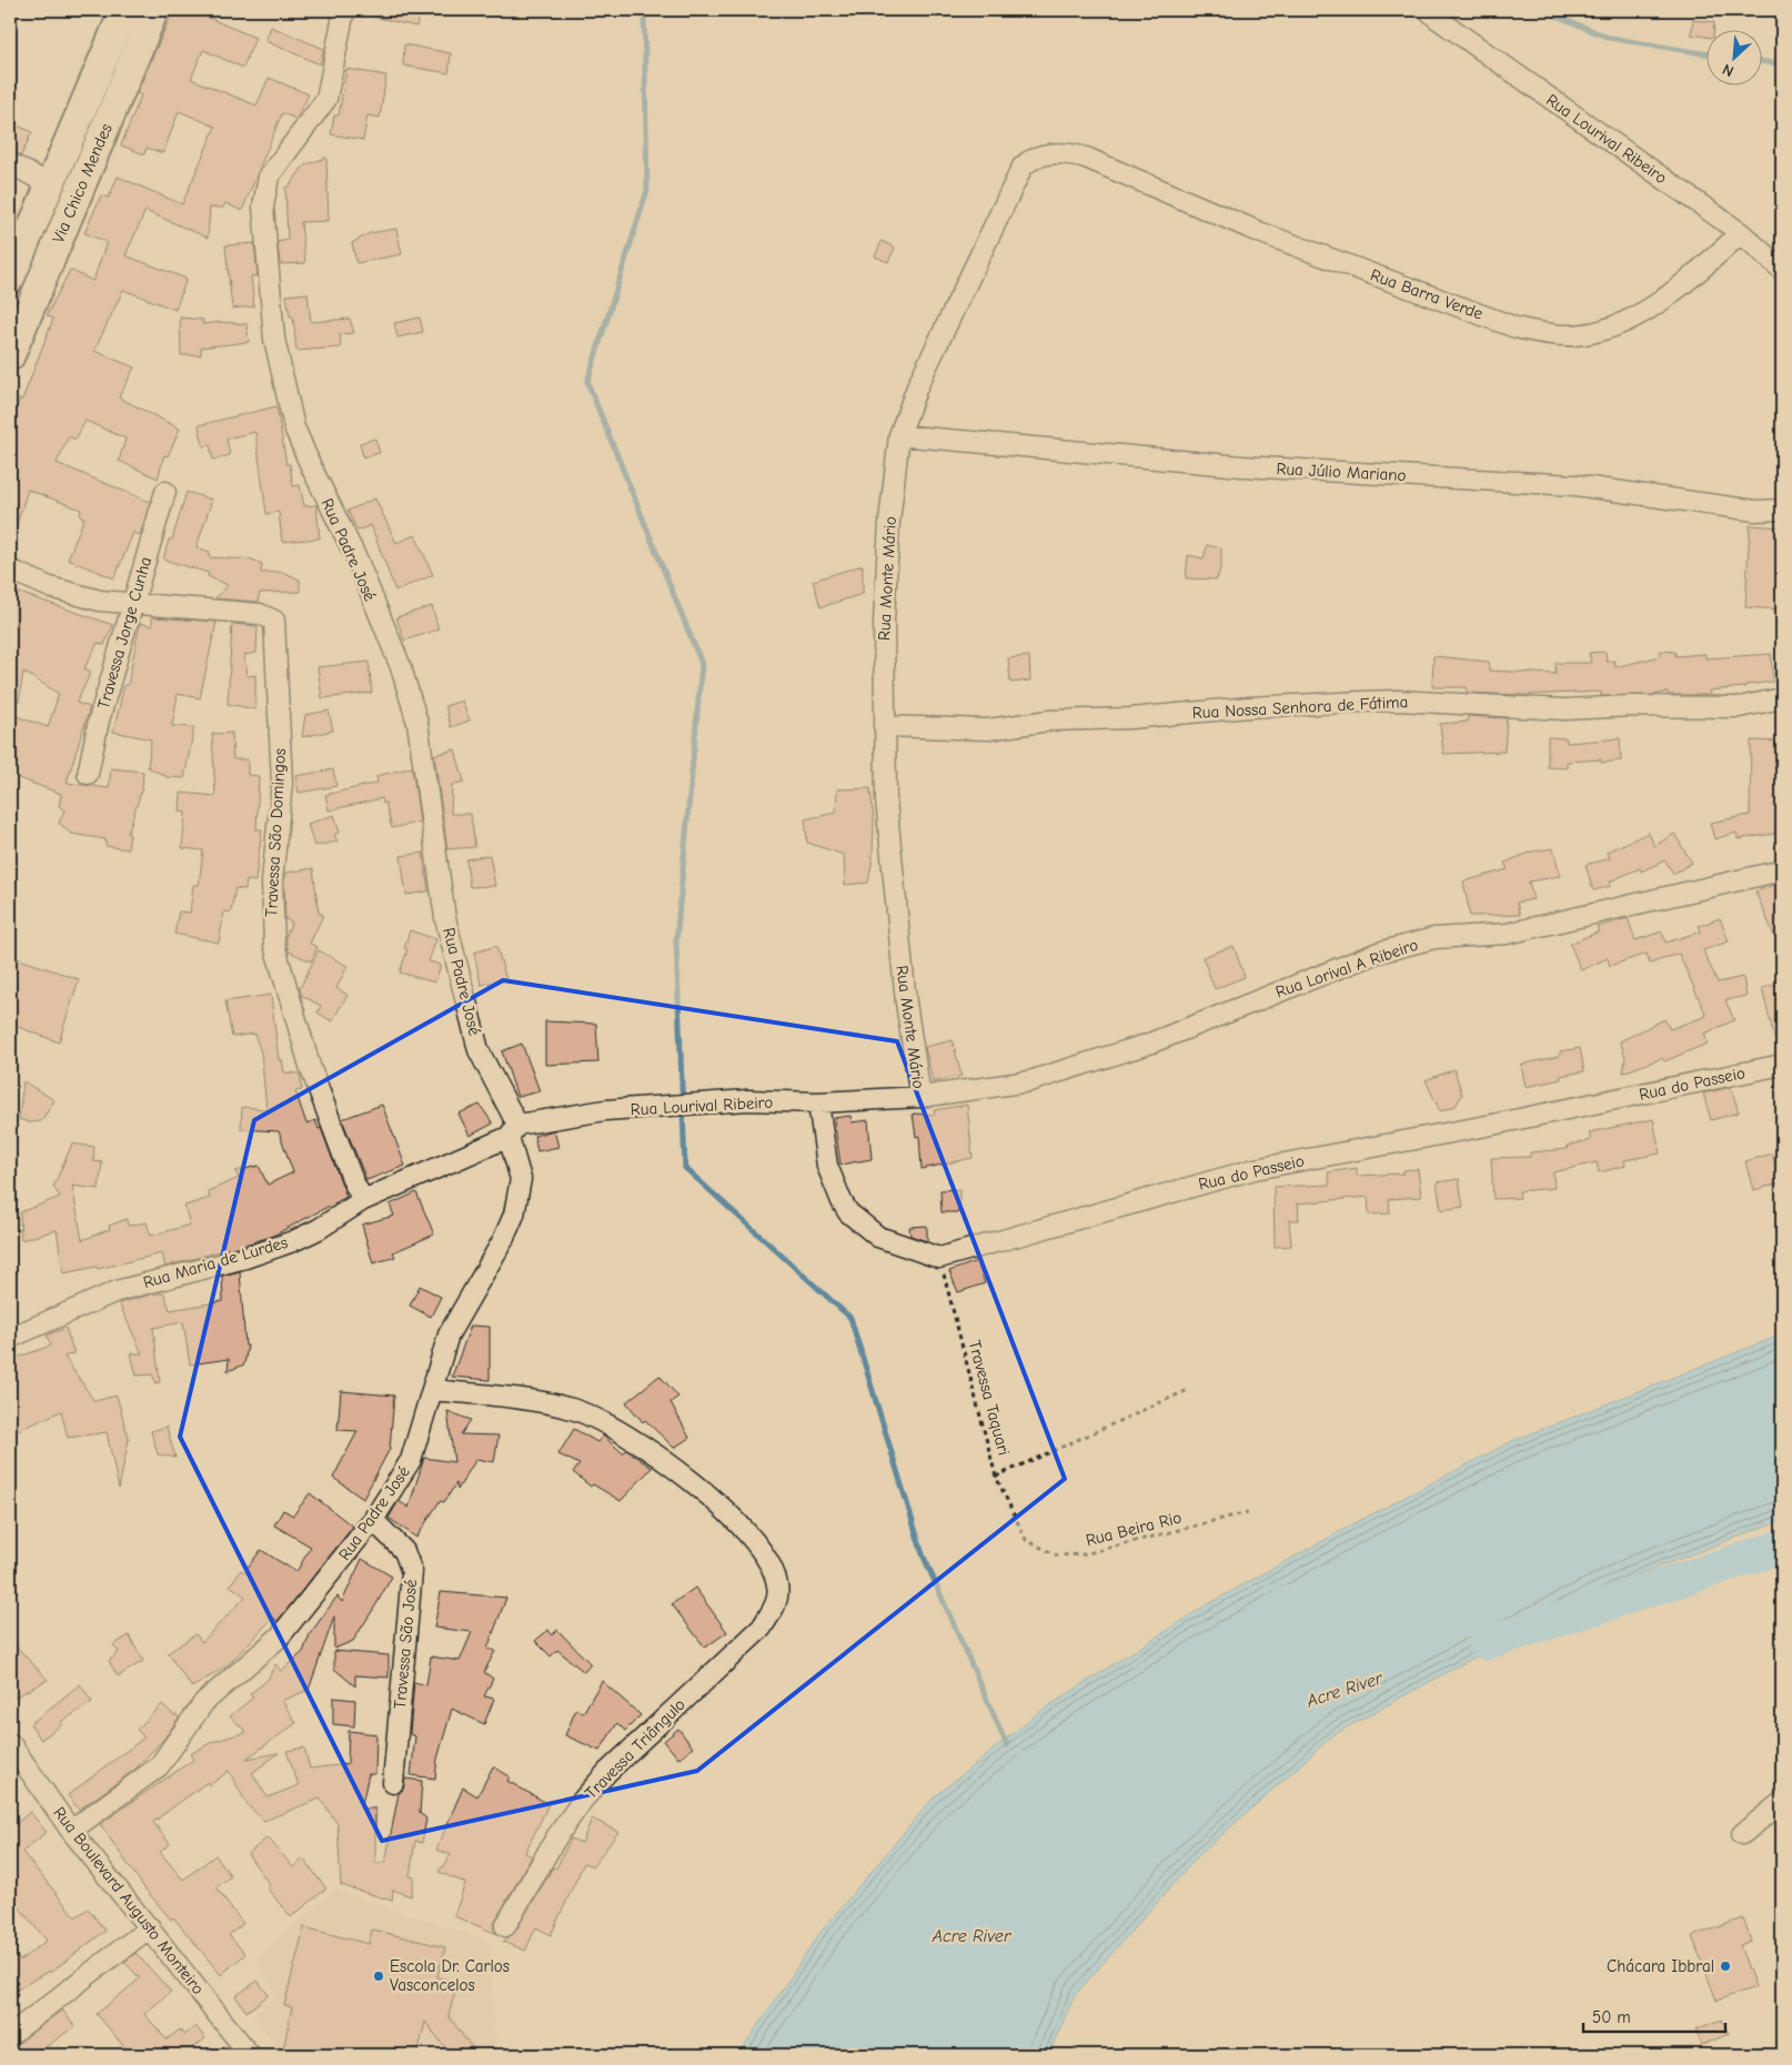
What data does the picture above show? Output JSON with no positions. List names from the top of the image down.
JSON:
{
  "streets": {
    "main road": ["Via Chico Mendes"],
    "street": [
      "Rua Lourival Ribeiro",
      "Rua Barra Verde",
      "Rua Júlio Mariano",
      "Rua Padre José",
      "Rua Monte Mário",
      "Travessa Jorge Cunha",
      "Rua Nossa Senhora de Fátima",
      "Travessa São Domingos",
      "Rua Lorival A Ribeiro",
      "Rua do Passeio",
      "Rua Maria de Lurdes",
      "Travessa São José",
      "Travessa Triângulo",
      "Rua Boulevard Augusto Monteiro"
    ],
    "path": ["Travessa Taquari", "Rua Beira Rio"]
  },
  "crossings": [
    ["Rua Lourival Ribeiro", "Rua Barra Verde"],
    ["Rua Lourival Ribeiro", "Rua Padre José"],
    ["Rua Lourival Ribeiro", "Rua Monte Mário"],
    ["Rua Lourival Ribeiro", "Rua Lorival A Ribeiro"],
    ["Rua Lourival Ribeiro", "Rua Maria de Lurdes"],
    ["Rua Barra Verde", "Rua Monte Mário"],
    ["Rua Júlio Mariano", "Rua Monte Mário"],
    ["Rua Padre José", "Rua Maria de Lurdes"],
    ["Rua Padre José", "Travessa São José"],
    ["Rua Padre José", "Travessa Triângulo"],
    ["Rua Padre José", "Rua Boulevard Augusto Monteiro"],
    ["Rua Monte Mário", "Rua Nossa Senhora de Fátima"],
    ["Rua Monte Mário", "Rua Lorival A Ribeiro"],
    ["Travessa Jorge Cunha", "Travessa São Domingos"],
    ["Travessa São Domingos", "Rua Maria de Lurdes"],
    ["Rua do Passeio", "Travessa Taquari"],
    ["Travessa Taquari", "Rua Beira Rio"]
  ],
  "water": ["Acre River"],
  "places": ["Chácara Ibbral", "Escola Dr. Carlos Vasconcelos"],
  "scale_bar": "50 m",
  "north": "bottom left"
}
